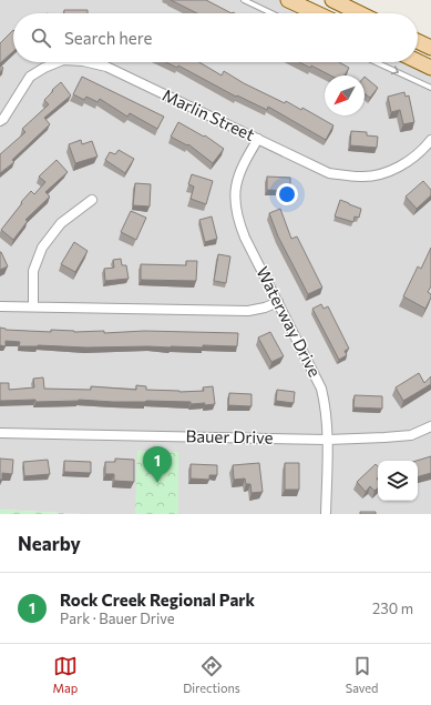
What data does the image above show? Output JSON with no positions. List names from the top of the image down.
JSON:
{
  "streets": {
    "street": ["Marlin Street", "Waterway Drive", "Bauer Drive"]
  },
  "crossings": [
    ["Marlin Street", "Waterway Drive"],
    ["Waterway Drive", "Bauer Drive"]
  ],
  "north": "bottom left",
  "page": {
    "search": "Search here",
    "pins": "1",
    "heading": "Nearby",
    "list": [
      {
        "mark": "1",
        "name": "Rock Creek Regional Park",
        "note": "Park · Bauer Drive",
        "value": "230 m"
      }
    ],
    "nav": ["Map", "Directions", "Saved"]
  }
}
